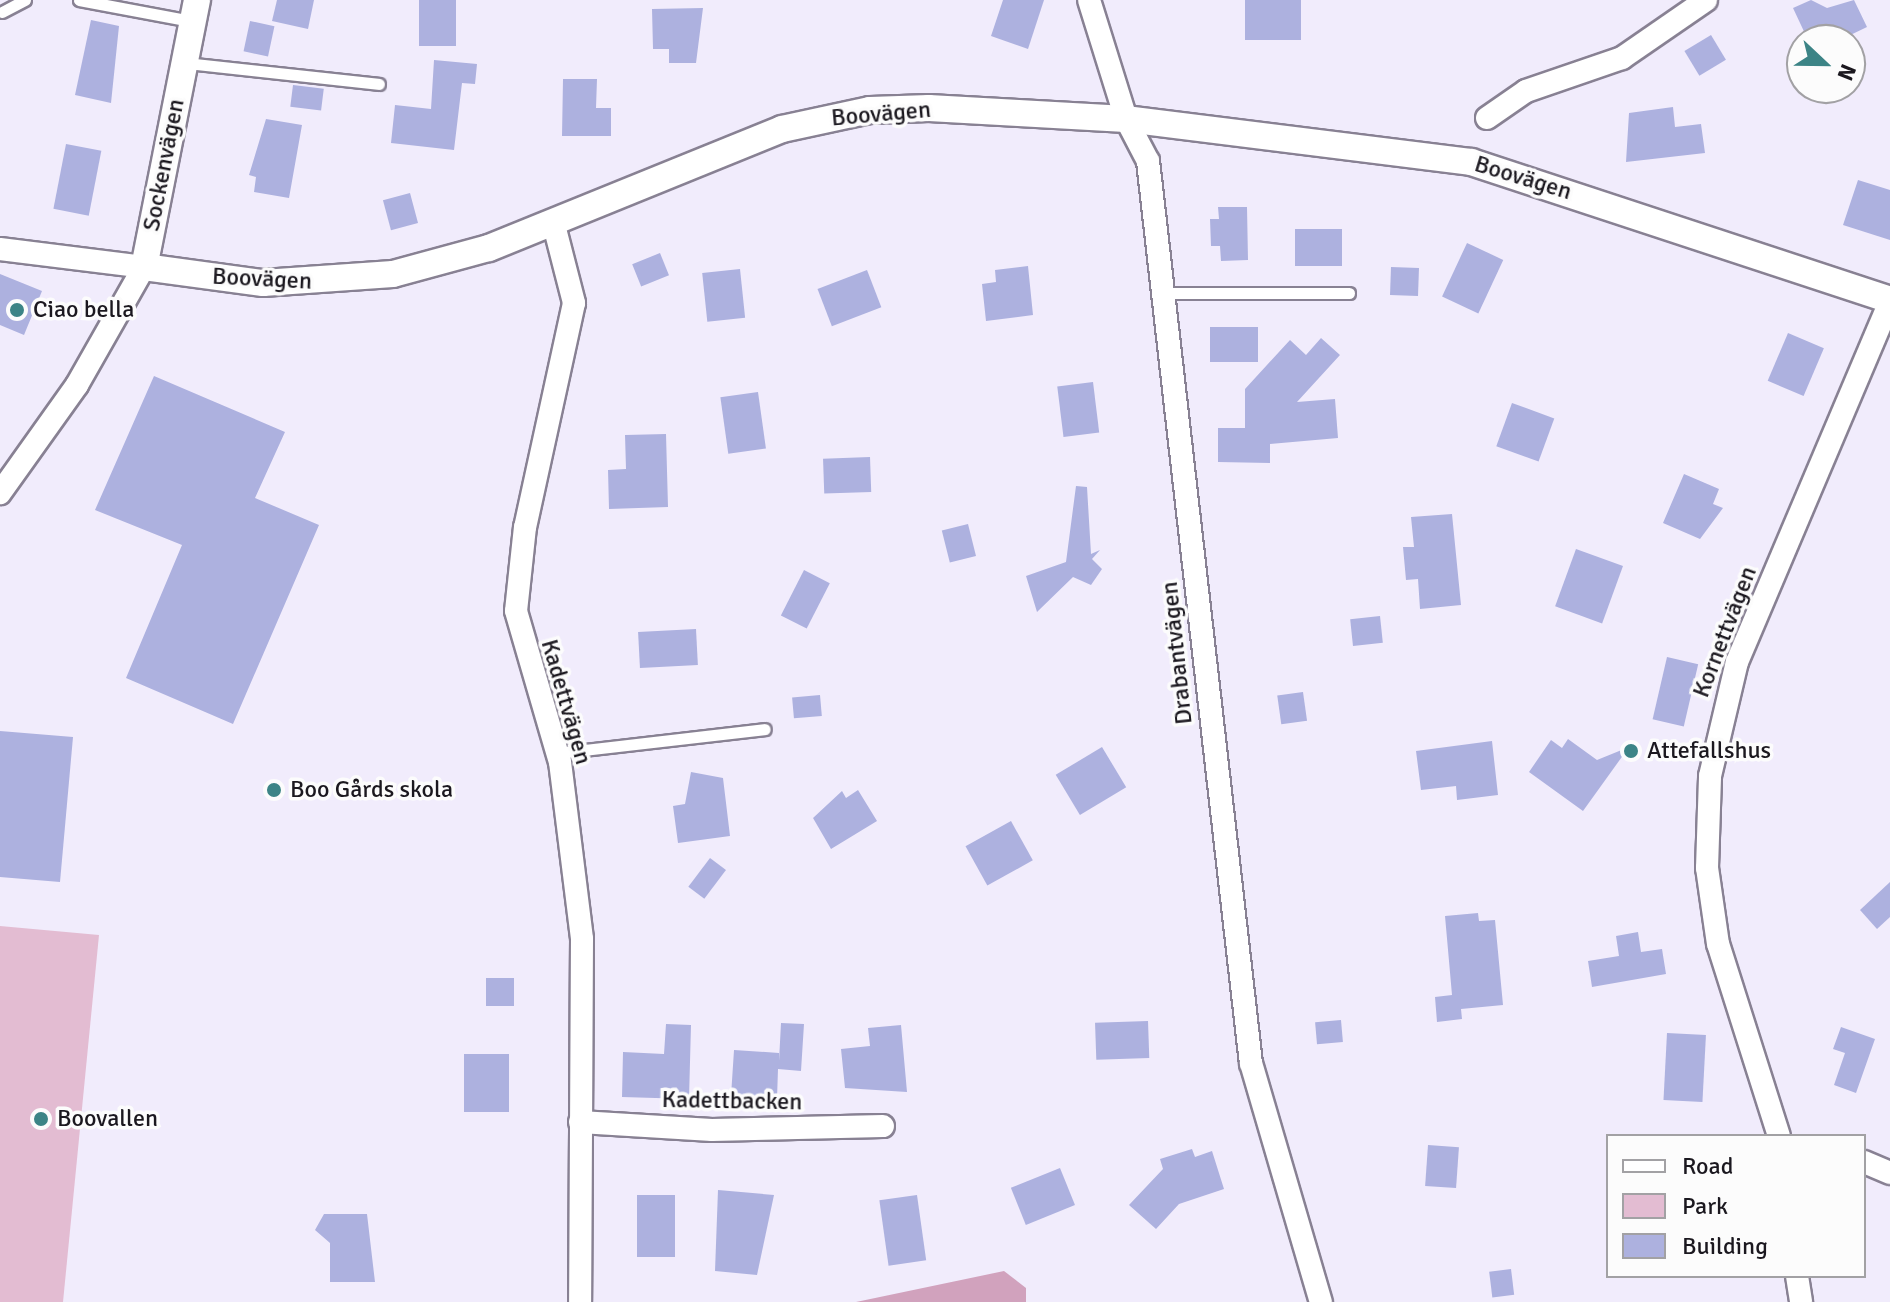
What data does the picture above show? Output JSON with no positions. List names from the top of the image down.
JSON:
{
  "streets": {
    "street": [
      "Boovägen",
      "Sockenvägen",
      "Kornettvägen",
      "Drabantvägen",
      "Kadettvägen",
      "Kadettbacken"
    ]
  },
  "crossings": [
    ["Boovägen", "Sockenvägen"],
    ["Boovägen", "Kornettvägen"],
    ["Boovägen", "Drabantvägen"],
    ["Boovägen", "Kadettvägen"],
    ["Kadettvägen", "Kadettbacken"]
  ],
  "places": [
    "Ciao bella",
    "Attefallshus",
    "Boo Gårds skola",
    "Boovallen"
  ],
  "legend": ["Road", "Park", "Building"],
  "north": "right"
}
